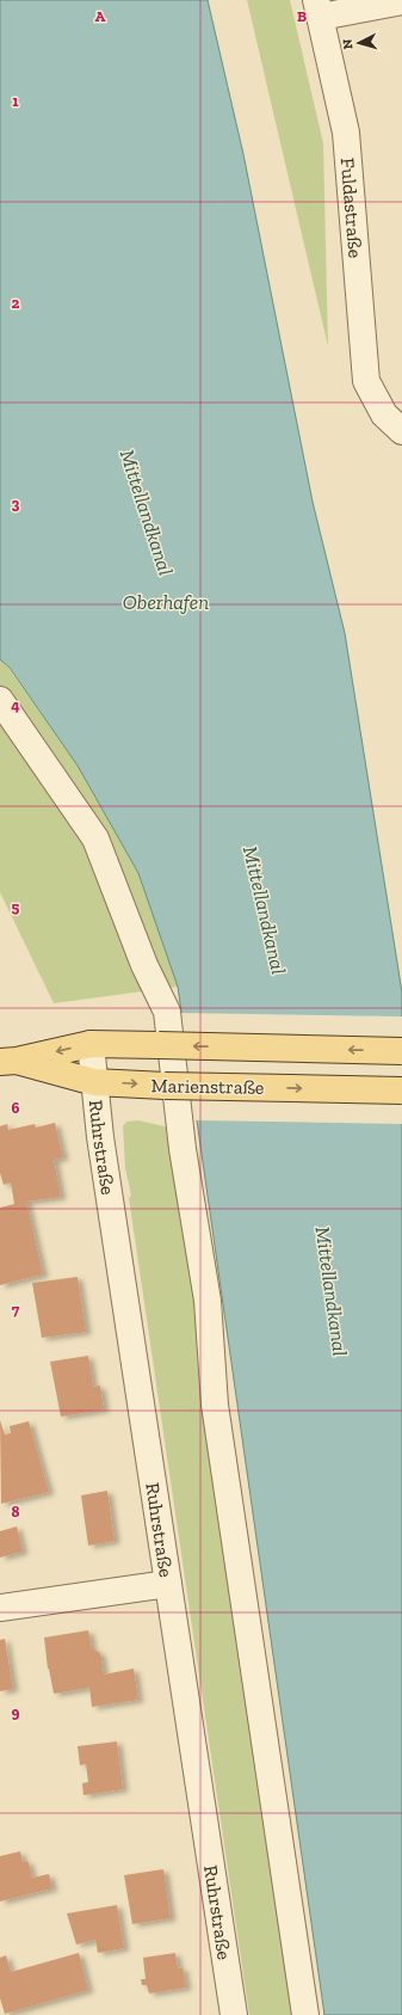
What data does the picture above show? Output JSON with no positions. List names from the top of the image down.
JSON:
{
  "streets": {
    "main road": ["Marienstraße"],
    "street": ["Fuldastraße", "Ruhrstraße"]
  },
  "crossings": [
    ["Marienstraße", "Ruhrstraße"]
  ],
  "water": ["Mittellandkanal", "Oberhafen"],
  "north": "left",
  "grid": {
    "columns": ["A", "B"],
    "rows": [
      "1",
      "2",
      "3",
      "4",
      "5",
      "6",
      "7",
      "8",
      "9"
    ]
  }
}
